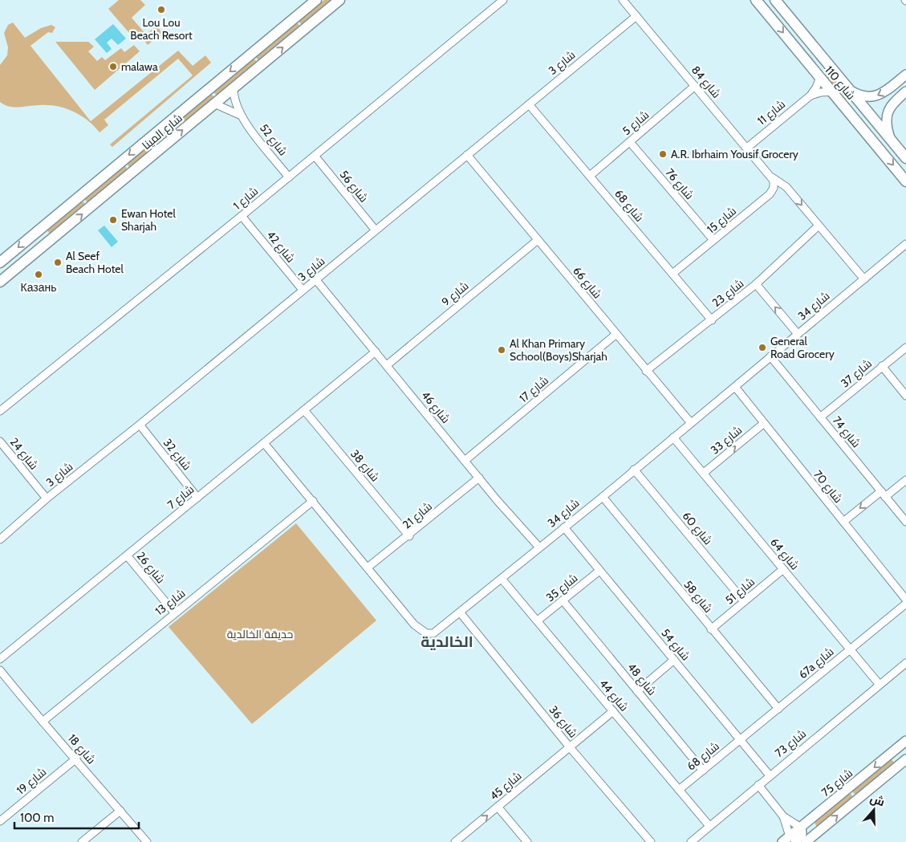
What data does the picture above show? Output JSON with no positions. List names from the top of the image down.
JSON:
{
  "streets": {
    "main road": ["شارع 110", "شارع المينا"],
    "street": [
      "شارع 3",
      "شارع 84",
      "شارع 11",
      "شارع 5",
      "شارع 52",
      "شارع 76",
      "شارع 56",
      "شارع 1",
      "شارع 68",
      "شارع 15",
      "شارع 42",
      "شارع 66",
      "شارع 23",
      "شارع 9",
      "شارع 34",
      "شارع 37",
      "شارع 17",
      "شارع 46",
      "شارع 74",
      "شارع 33",
      "شارع 24",
      "شارع 32",
      "شارع 38",
      "شارع 70",
      "شارع 7",
      "شارع 21",
      "شارع 60",
      "شارع 64",
      "شارع 26",
      "شارع 35",
      "شارع 51",
      "شارع 58",
      "شارع 13",
      "شارع 54",
      "67a شارع",
      "شارع 48",
      "شارع 44",
      "شارع 36",
      "شارع 73",
      "شارع 18",
      "شارع 19",
      "شارع 75",
      "شارع 45"
    ]
  },
  "crossings": [
    ["شارع 3", "شارع 84"],
    ["شارع 3", "شارع 56"],
    ["شارع 3", "شارع 68"],
    ["شارع 3", "شارع 42"],
    ["شارع 3", "شارع 66"],
    ["شارع 3", "شارع 46"],
    ["شارع 3", "شارع 24"],
    ["شارع 3", "شارع 32"],
    ["شارع 84", "شارع 11"],
    ["شارع 84", "شارع 5"],
    ["شارع 84", "شارع 15"],
    ["شارع 84", "شارع 23"],
    ["شارع 84", "شارع 34"],
    ["شارع 110", "شارع 11"],
    ["شارع 5", "شارع 76"],
    ["شارع 5", "شارع 68"],
    ["شارع المينا", "شارع 52"],
    ["شارع 52", "شارع 1"],
    ["شارع 76", "شارع 15"],
    ["شارع 56", "شارع 1"],
    ["شارع 1", "شارع 42"],
    ["شارع 68", "شارع 15"],
    ["شارع 68", "شارع 23"],
    ["شارع 68", "شارع 54"],
    ["شارع 68", "67a شارع"],
    ["شارع 68", "شارع 48"],
    ["شارع 68", "شارع 44"],
    ["شارع 66", "شارع 23"],
    ["شارع 66", "شارع 9"],
    ["شارع 66", "شارع 34"],
    ["شارع 66", "شارع 17"],
    ["شارع 9", "شارع 46"],
    ["شارع 34", "شارع 46"],
    ["شارع 34", "شارع 74"],
    ["شارع 34", "شارع 70"],
    ["شارع 34", "شارع 7"],
    ["شارع 34", "شارع 21"],
    ["شارع 34", "شارع 60"],
    ["شارع 34", "شارع 64"],
    ["شارع 34", "شارع 58"],
    ["شارع 34", "شارع 13"],
    ["شارع 34", "شارع 54"],
    ["شارع 34", "شارع 44"],
    ["شارع 34", "شارع 36"],
    ["شارع 37", "شارع 74"],
    ["شارع 17", "شارع 46"],
    ["شارع 46", "شارع 7"],
    ["شارع 46", "شارع 21"],
    ["شارع 33", "شارع 70"],
    ["شارع 33", "شارع 64"],
    ["شارع 32", "شارع 7"],
    ["شارع 38", "شارع 7"],
    ["شارع 38", "شارع 21"],
    ["شارع 7", "شارع 26"],
    ["شارع 60", "شارع 51"],
    ["شارع 64", "شارع 51"],
    ["شارع 64", "67a شارع"],
    ["شارع 64", "شارع 73"],
    ["شارع 26", "شارع 13"],
    ["شارع 35", "شارع 54"],
    ["شارع 35", "شارع 48"],
    ["شارع 35", "شارع 44"],
    ["شارع 51", "شارع 58"],
    ["شارع 58", "67a شارع"],
    ["شارع 13", "شارع 18"],
    ["شارع 54", "67a شارع"],
    ["شارع 54", "شارع 73"],
    ["شارع 44", "شارع 73"],
    ["شارع 44", "شارع 45"],
    ["شارع 36", "شارع 45"],
    ["شارع 18", "شارع 19"]
  ],
  "one_way": ["شارع 33"],
  "districts": ["الخالدية"],
  "parks": ["حديقة الخالدية"],
  "places": [
    "Lou Lou Beach Resort",
    "malawa",
    "A.R. Ibrhaim Yousif Grocery",
    "Ewan Hotel Sharjah",
    "Al Seef Beach Hotel",
    "Казань",
    "General Road Grocery",
    "Al Khan Primary School(Boys)Sharjah"
  ],
  "scale_bar": "100 m",
  "north": "top"
}
